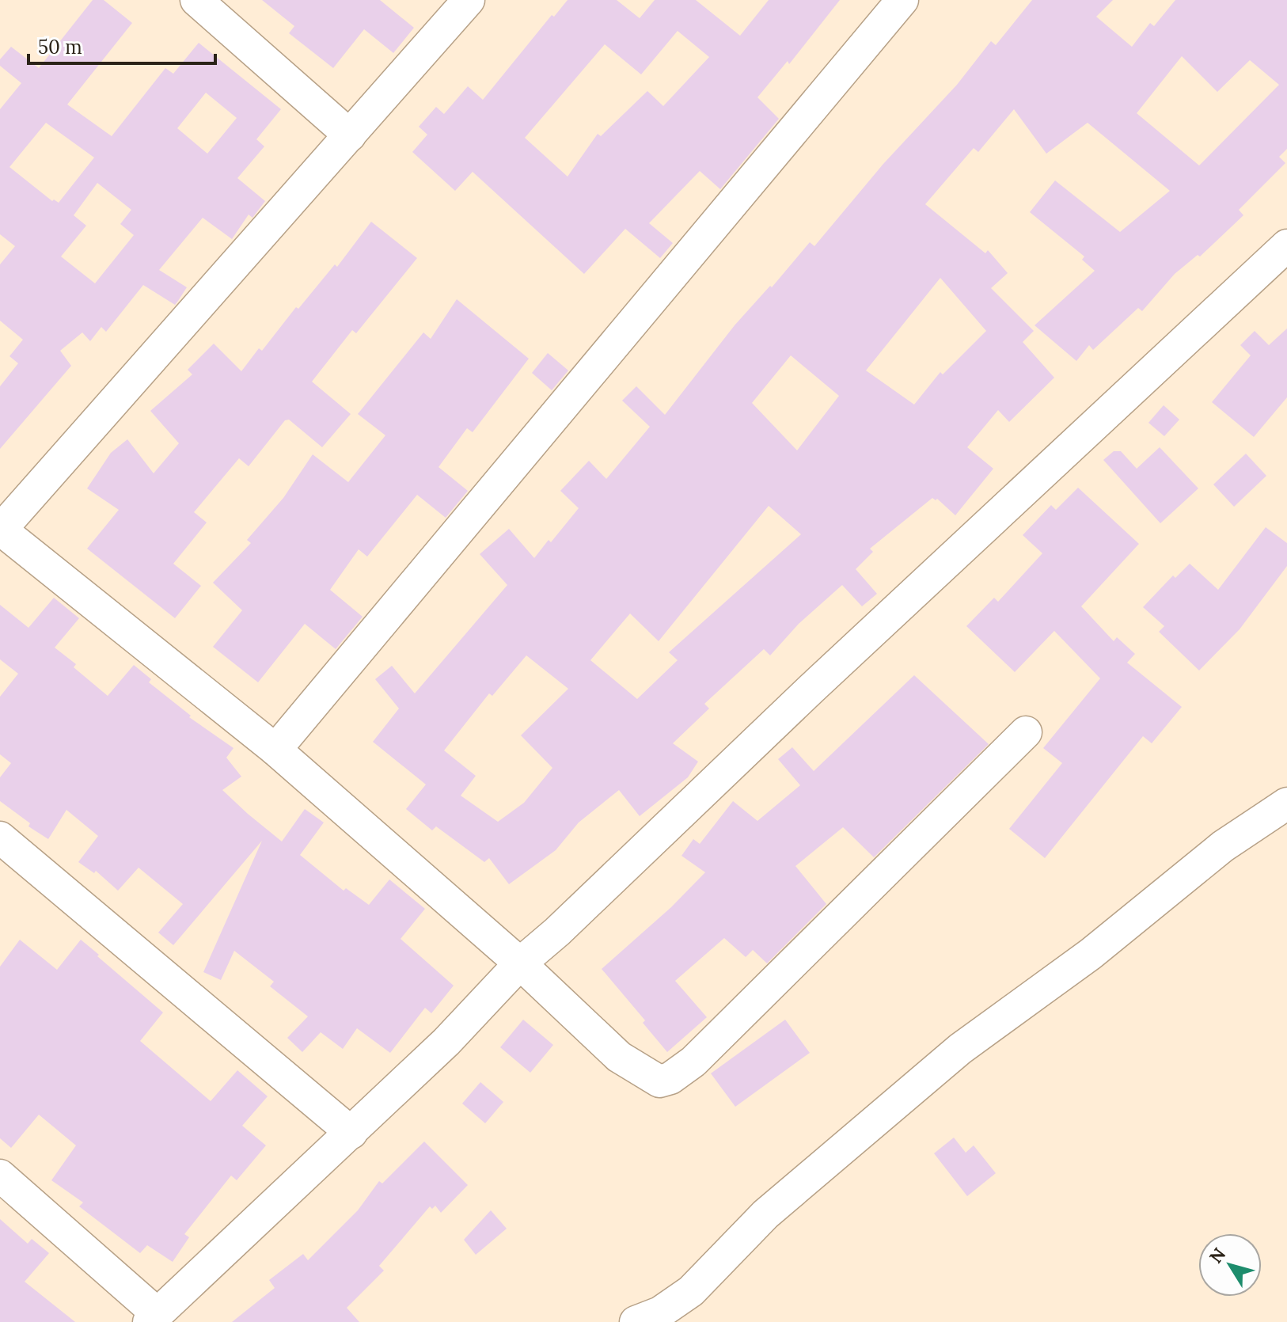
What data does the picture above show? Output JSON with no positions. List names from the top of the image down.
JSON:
{
  "scale_bar": "50 m",
  "north": "top left"
}
